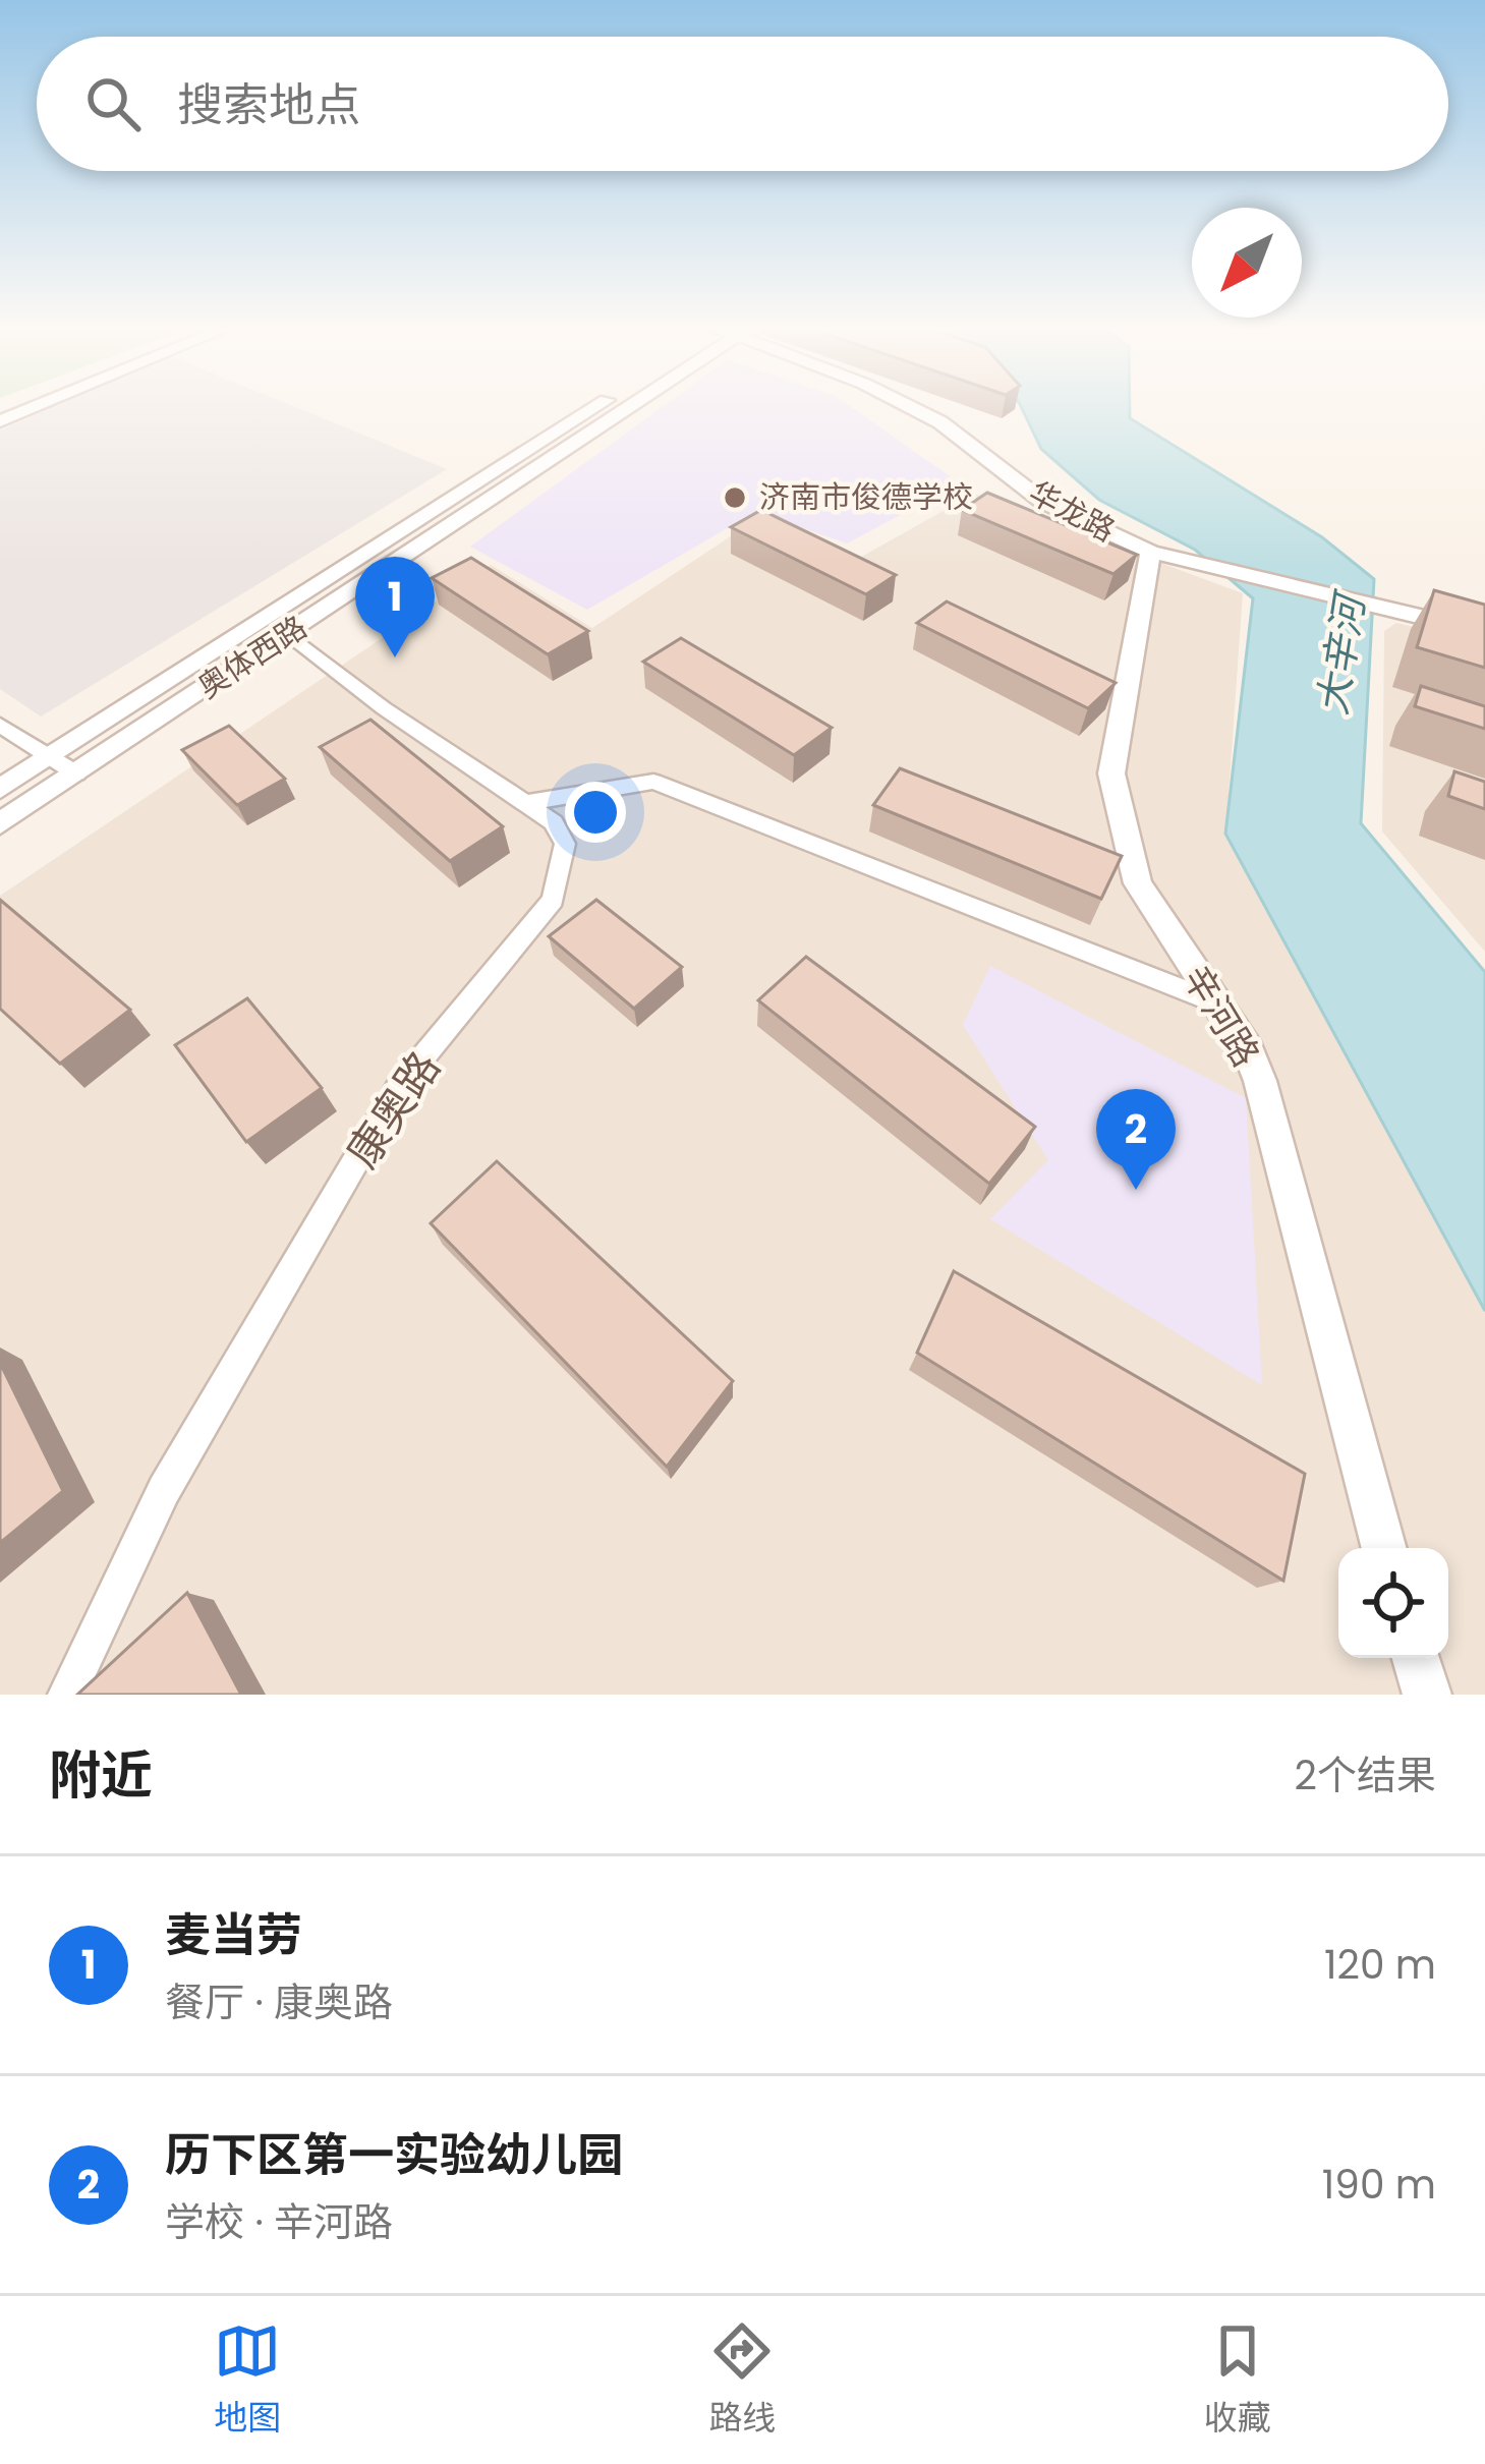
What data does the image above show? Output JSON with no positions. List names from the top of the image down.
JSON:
{
  "streets": {
    "main road": ["华龙路", "奥体西路", "辛河路"],
    "street": ["康奥路"]
  },
  "crossings": [
    ["华龙路", "辛河路"],
    ["奥体西路", "康奥路"]
  ],
  "water": ["大辛河"],
  "places": ["济南市俊德学校"],
  "north": "bottom left",
  "page": {
    "search": "搜索地点",
    "pins": ["1", "2"],
    "heading": ["附近", "2个结果"],
    "list": [
      {
        "mark": "1",
        "name": "麦当劳",
        "note": "餐厅 · 康奥路",
        "value": "120 m"
      },
      {
        "mark": "2",
        "name": "历下区第一实验幼儿园",
        "note": "学校 · 辛河路",
        "value": "190 m"
      }
    ],
    "nav": ["地图", "路线", "收藏"]
  }
}
